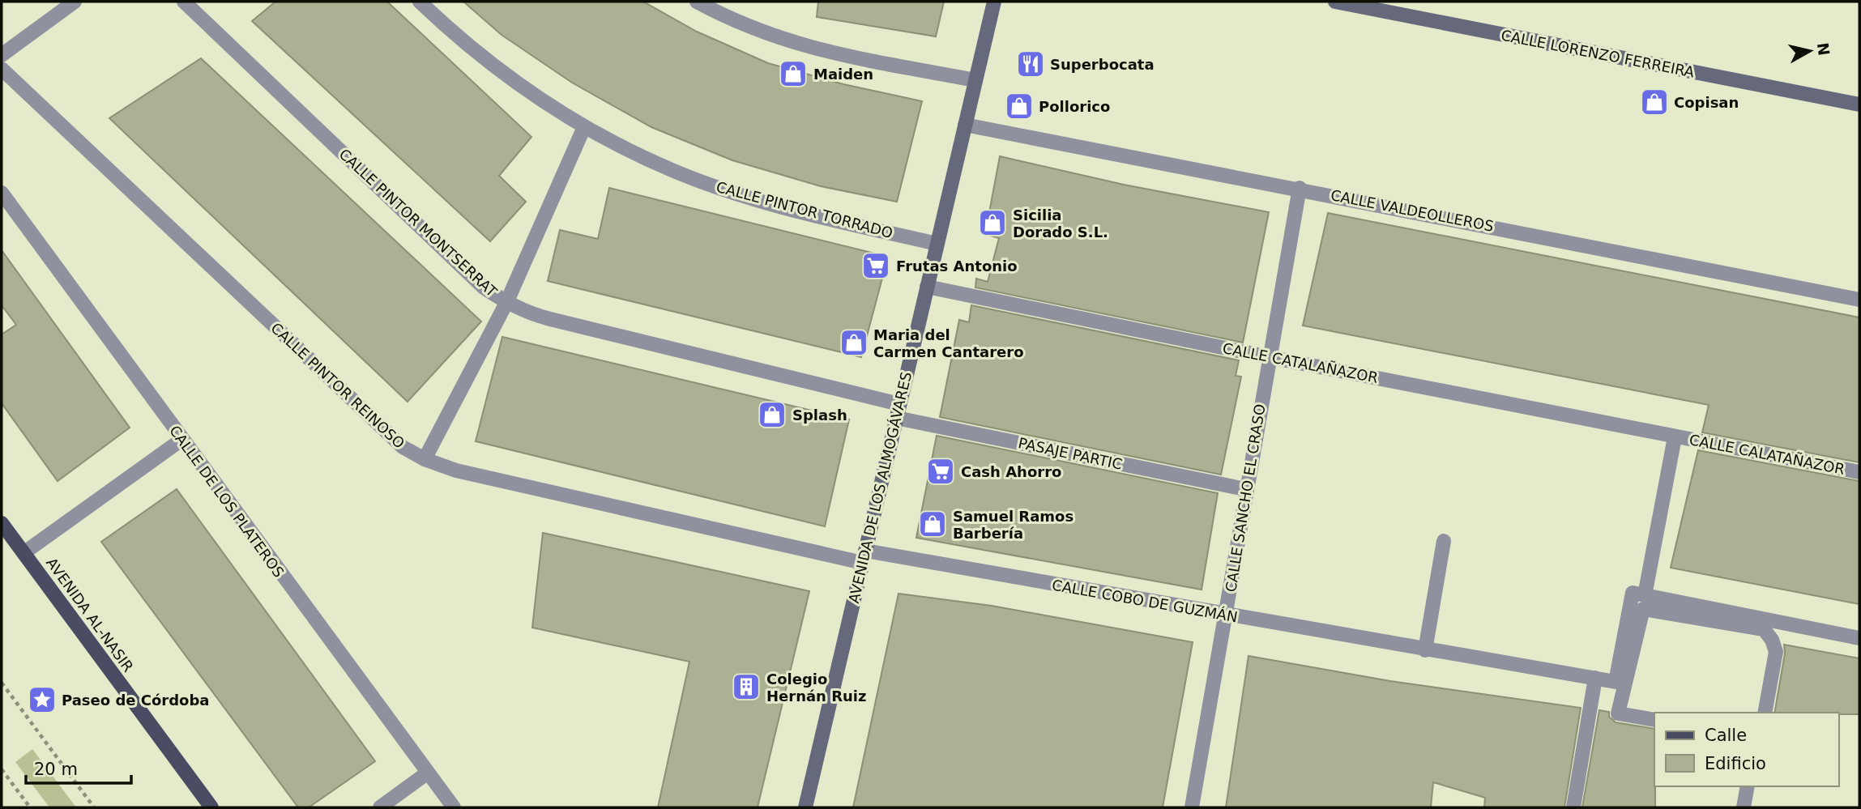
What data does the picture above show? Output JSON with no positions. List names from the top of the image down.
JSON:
{
  "streets": {
    "main road": ["CALLE LORENZO FERREIRA", "AVENIDA DE LOS ALMOGÁVARES", "AVENIDA AL-NASIR"],
    "street": [
      "CALLE PINTOR TORRADO",
      "CALLE VALDEOLLEROS",
      "CALLE PINTOR MONTSERRAT",
      "CALLE CATALAÑAZOR",
      "CALLE PINTOR REINOSO",
      "PASAJE PARTIC",
      "CALLE CALATAÑAZOR",
      "CALLE SANCHO EL CRASO",
      "CALLE DE LOS PLATEROS",
      "CALLE COBO DE GUZMÁN"
    ]
  },
  "crossings": [
    ["CALLE PINTOR TORRADO", "AVENIDA DE LOS ALMOGÁVARES"],
    ["CALLE VALDEOLLEROS", "AVENIDA DE LOS ALMOGÁVARES"],
    ["CALLE VALDEOLLEROS", "CALLE SANCHO EL CRASO"],
    ["CALLE PINTOR MONTSERRAT", "PASAJE PARTIC"],
    ["CALLE PINTOR MONTSERRAT", "AVENIDA DE LOS ALMOGÁVARES"],
    ["CALLE CATALAÑAZOR", "CALLE CALATAÑAZOR"],
    ["CALLE CATALAÑAZOR", "AVENIDA DE LOS ALMOGÁVARES"],
    ["CALLE CATALAÑAZOR", "CALLE SANCHO EL CRASO"],
    ["CALLE PINTOR REINOSO", "AVENIDA DE LOS ALMOGÁVARES"],
    ["CALLE PINTOR REINOSO", "CALLE COBO DE GUZMÁN"],
    ["PASAJE PARTIC", "AVENIDA DE LOS ALMOGÁVARES"],
    ["PASAJE PARTIC", "CALLE SANCHO EL CRASO"],
    ["AVENIDA DE LOS ALMOGÁVARES", "CALLE COBO DE GUZMÁN"],
    ["CALLE SANCHO EL CRASO", "CALLE COBO DE GUZMÁN"]
  ],
  "places": {
    "restaurant": ["Superbocata"],
    "shop": [
      "Maiden",
      "Copisan",
      "Pollorico",
      "Sicilia Dorado S.L.",
      "Maria del Carmen Cantarero",
      "Splash",
      "Samuel Ramos Barbería"
    ],
    "supermarket": ["Frutas Antonio", "Cash Ahorro"],
    "building": ["Colegio Hernán Ruiz"],
    "place": ["Paseo de Córdoba"]
  },
  "legend": ["Calle", "Edificio"],
  "scale_bar": "20 m",
  "north": "right"
}
